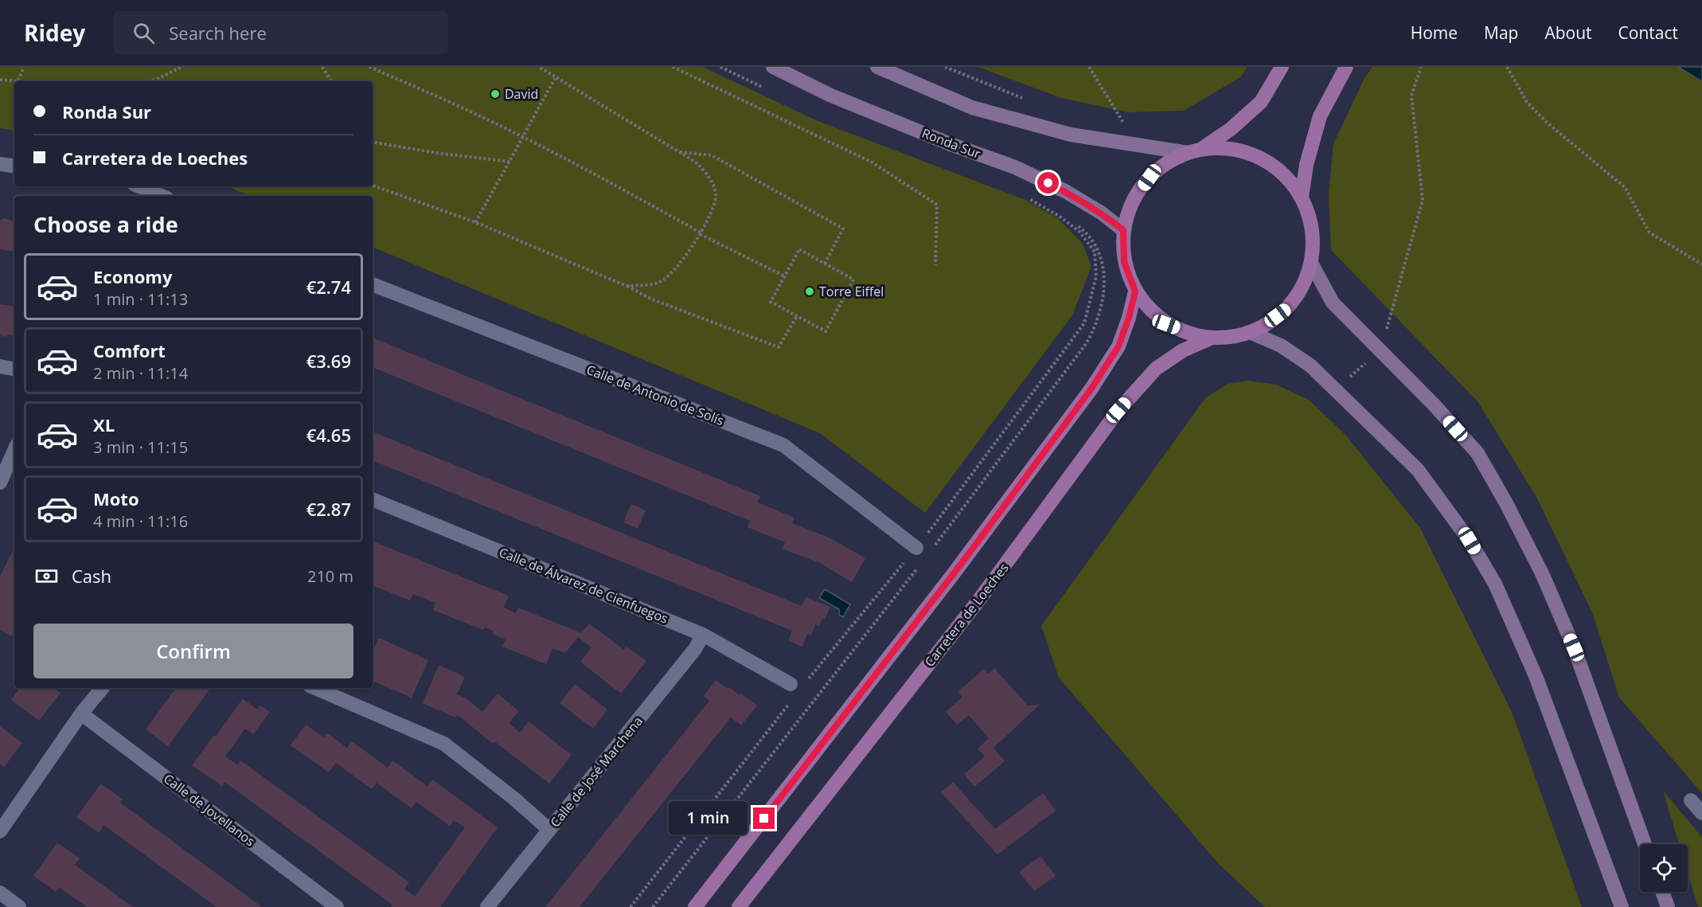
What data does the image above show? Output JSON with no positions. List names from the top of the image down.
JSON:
{
  "streets": {
    "main road": ["Ronda Sur", "Carretera de Loeches"],
    "street": [
      "Calle de Antonio de Solís",
      "Calle de Álvarez de Cienfuegos",
      "Calle de José Marchena",
      "Calle de Jovellanos"
    ]
  },
  "crossings": [
    ["Calle de Álvarez de Cienfuegos", "Calle de José Marchena"]
  ],
  "places": ["David", "Torre Eiffel"],
  "page": {
    "header": "Ridey",
    "search": "Search here",
    "nav": [
      "Home",
      "Map",
      "About",
      "Contact"
    ],
    "banner": ["Ronda Sur", "Carretera de Loeches"],
    "heading": "Choose a ride",
    "list": [
      {
        "name": "Economy",
        "note": "1 min · 11:13",
        "value": "€2.74"
      },
      {
        "name": "Comfort",
        "note": "2 min · 11:14",
        "value": "€3.69"
      },
      {
        "name": "XL",
        "note": "3 min · 11:15",
        "value": "€4.65"
      },
      {
        "name": "Moto",
        "note": "4 min · 11:16",
        "value": "€2.87"
      }
    ],
    "pay": ["Cash", "210 m"],
    "buttons": "Confirm",
    "bubble": "1 min"
  }
}
